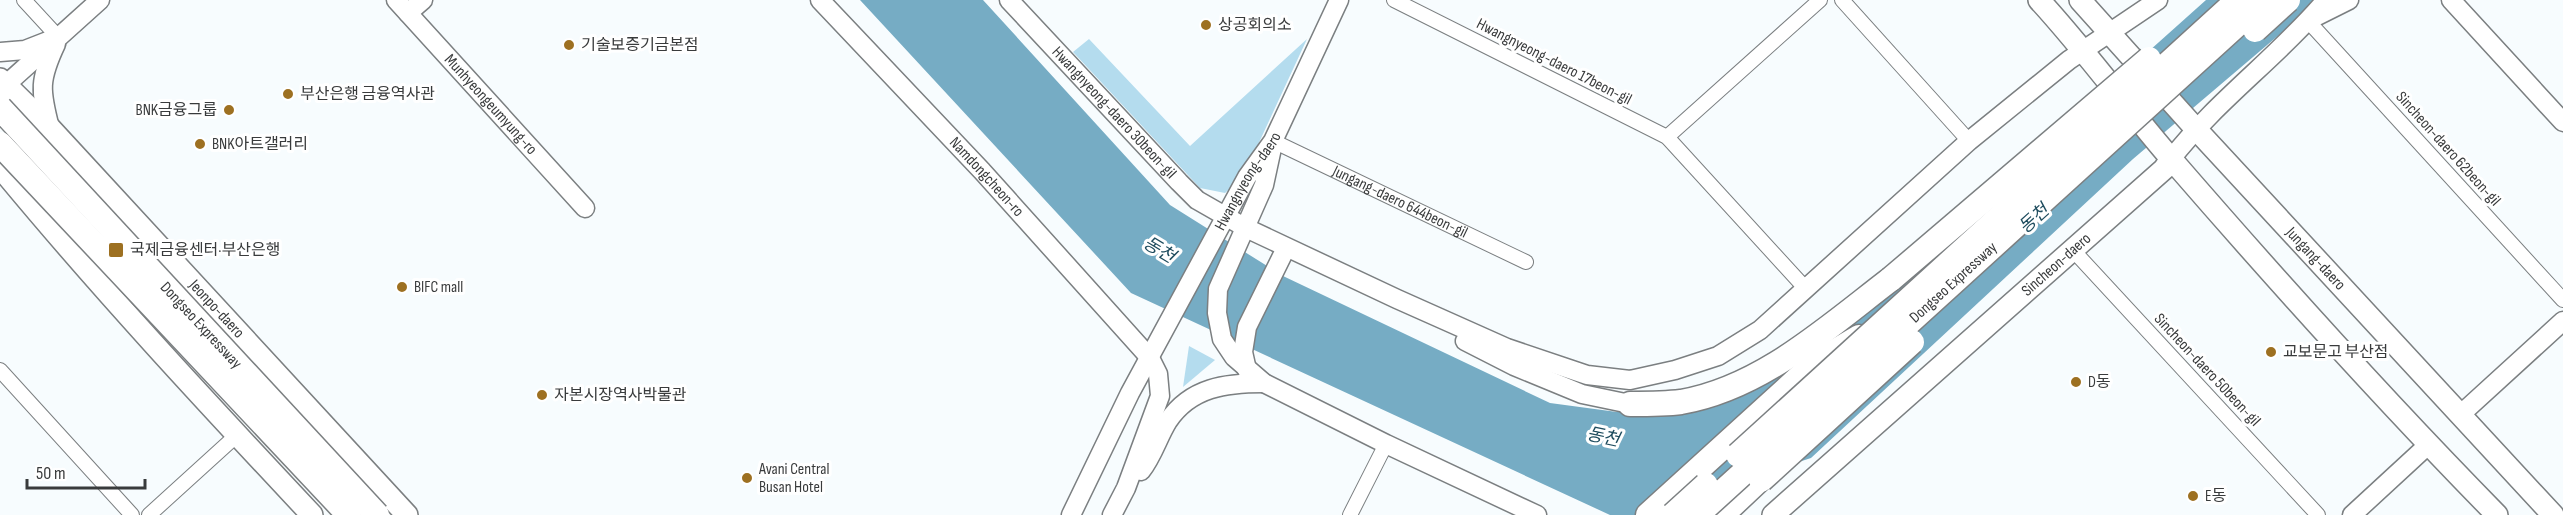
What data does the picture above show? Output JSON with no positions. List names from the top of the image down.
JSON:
{
  "streets": {
    "highway": ["Dongseo Expressway"],
    "main road": [
      "Munhyeongeumyung-ro",
      "Hwangnyeong-daero 30beon-gil",
      "Namdongcheon-ro",
      "Hwangnyeong-daero",
      "Jungang-daero",
      "Sincheon-daero",
      "Jeonpo-daero"
    ],
    "street": [
      "Hwangnyeong-daero 17beon-gil",
      "Sincheon-daero 62beon-gil",
      "Jungang-daero 644beon-gil",
      "Sincheon-daero 50beon-gil"
    ]
  },
  "crossings": [
    ["Hwangnyeong-daero 30beon-gil", "Hwangnyeong-daero"],
    ["Sincheon-daero 62beon-gil", "Sincheon-daero"],
    ["Namdongcheon-ro", "Hwangnyeong-daero"],
    ["Hwangnyeong-daero", "Jungang-daero 644beon-gil"],
    ["Jungang-daero", "Sincheon-daero"],
    ["Sincheon-daero", "Sincheon-daero 50beon-gil"],
    ["Dongseo Expressway", "Jeonpo-daero"]
  ],
  "water": ["동천"],
  "places": {
    "other": [
      "상공회의소",
      "기술보증기금본점",
      "부산은행 금융역사관",
      "BNK금융그룹",
      "BNK아트갤러리",
      "BIFC mall",
      "교보문고 부산점",
      "D동",
      "자본시장역사박물관",
      "Avani Central Busan Hotel",
      "E동"
    ],
    "transit": ["국제금융센터·부산은행"]
  },
  "scale_bar": "50 m"
}
